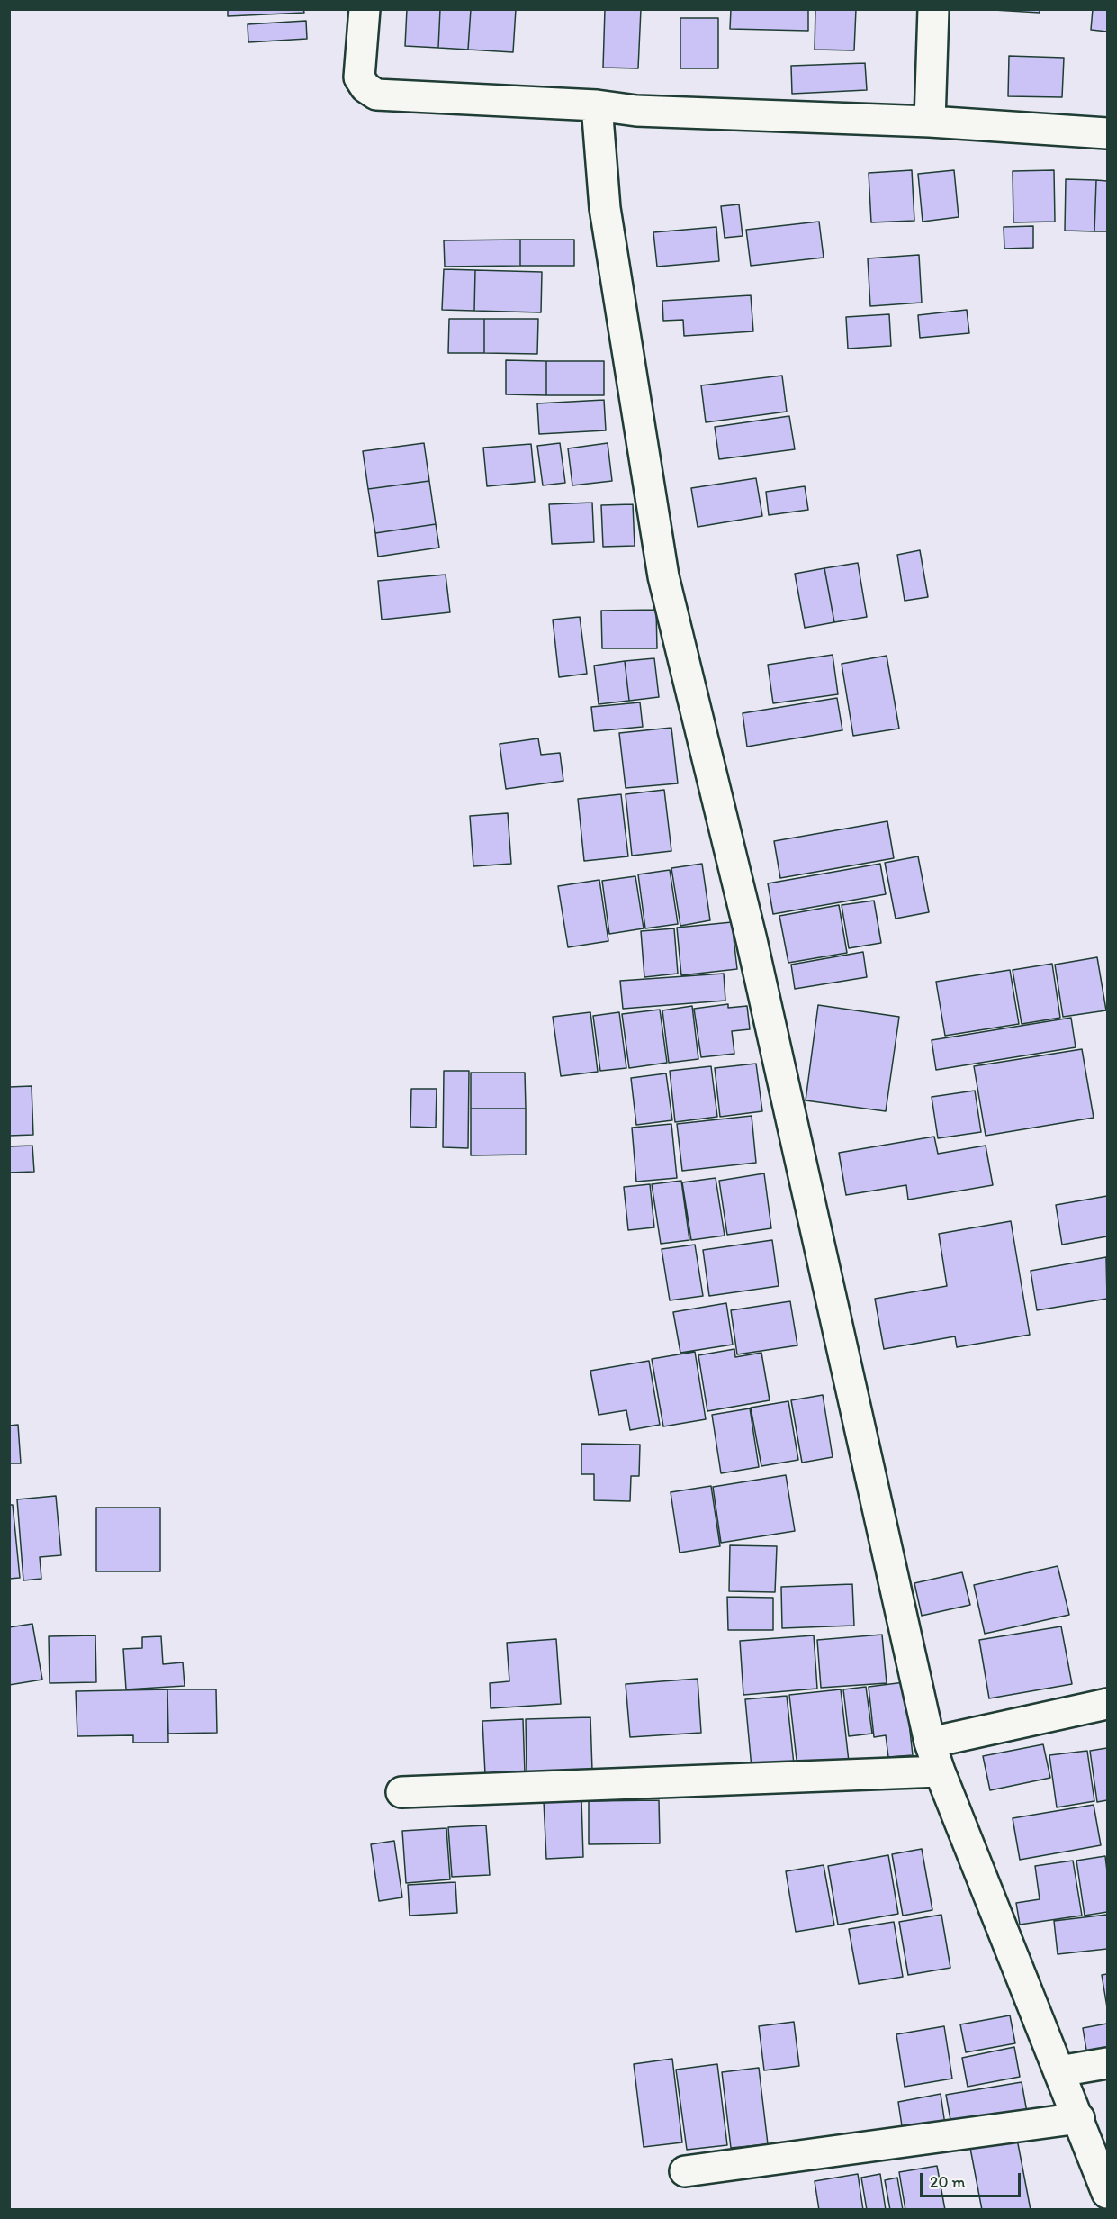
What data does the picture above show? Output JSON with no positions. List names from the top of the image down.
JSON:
{
  "scale_bar": "20 m"
}
